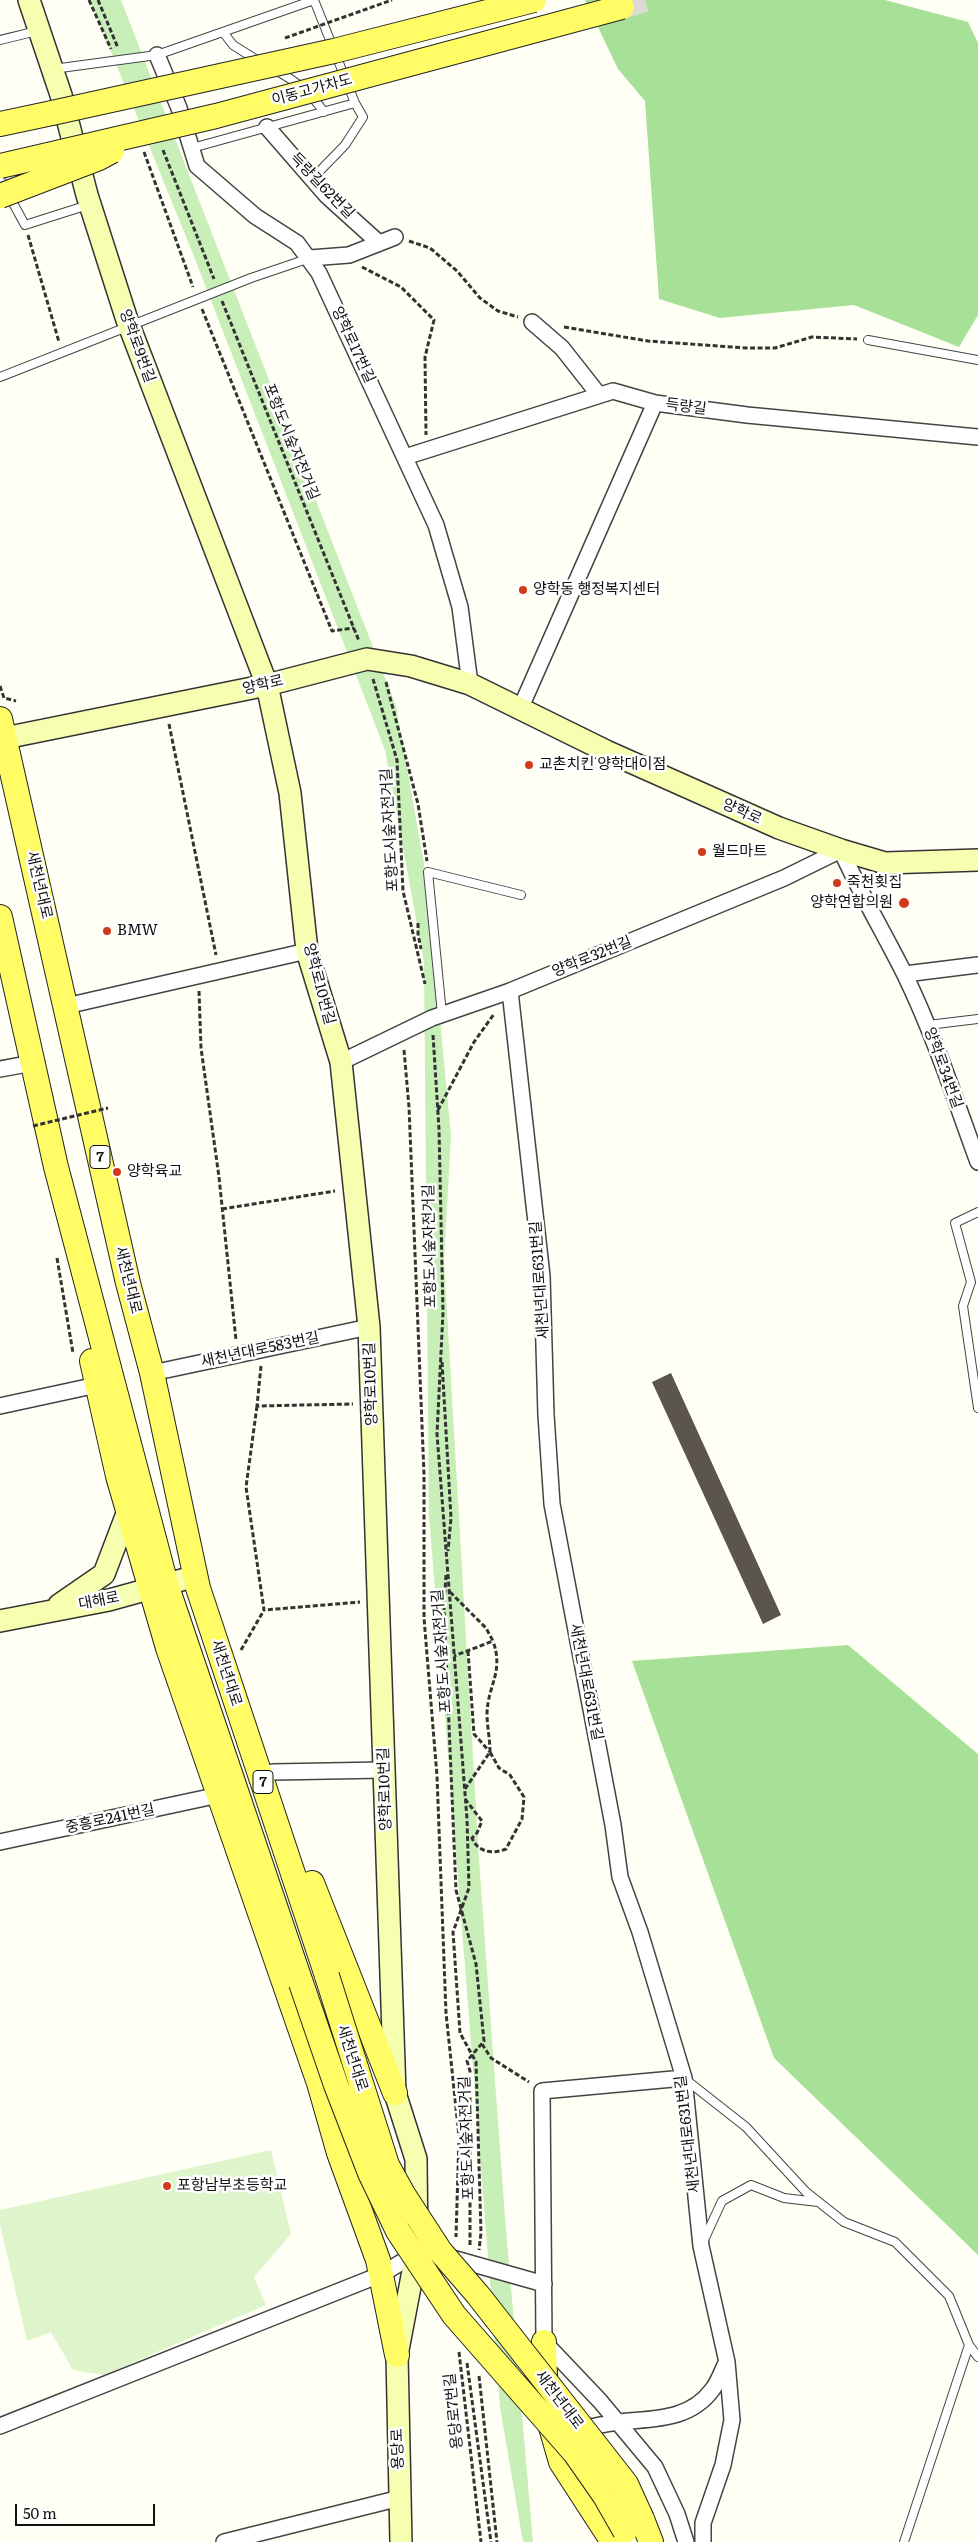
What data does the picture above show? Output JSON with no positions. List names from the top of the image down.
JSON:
{
  "streets": {
    "main road": [
      "이동고가차도",
      "양학로9번길",
      "양학로",
      "새천년대로",
      "양학로10번길",
      "7",
      "대해로",
      "용당로"
    ],
    "street": [
      "득량길62번길",
      "양학로17번길",
      "득량길",
      "양학로32번길",
      "양학로34번길",
      "새천년대로631번길",
      "새천년대로583번길",
      "중흥로241번길"
    ],
    "path": ["포항도시숲자전거길", "용당로7번길"]
  },
  "crossings": [
    ["이동고가차도", "포항도시숲자전거길"],
    ["양학로17번길", "득량길"],
    ["양학로17번길", "양학로"],
    ["양학로9번길", "양학로"],
    ["양학로9번길", "양학로10번길"],
    ["포항도시숲자전거길", "양학로"],
    ["포항도시숲자전거길", "양학로32번길"],
    ["양학로", "새천년대로"],
    ["양학로", "양학로32번길"],
    ["양학로", "양학로10번길"],
    ["양학로", "양학로34번길"],
    ["새천년대로", "새천년대로583번길"],
    ["새천년대로", "대해로"],
    ["양학로32번길", "양학로10번길"],
    ["양학로32번길", "양학로34번길"],
    ["양학로32번길", "새천년대로631번길"],
    ["양학로10번길", "새천년대로583번길"],
    ["양학로10번길", "용당로"]
  ],
  "places": [
    "양학동 행정복지센터",
    "교촌치킨 양학대이점",
    "월드마트",
    "죽천횟집",
    "양학연합의원",
    "BMW",
    "양학육교",
    "포항남부초등학교"
  ],
  "scale_bar": "50 m"
}
